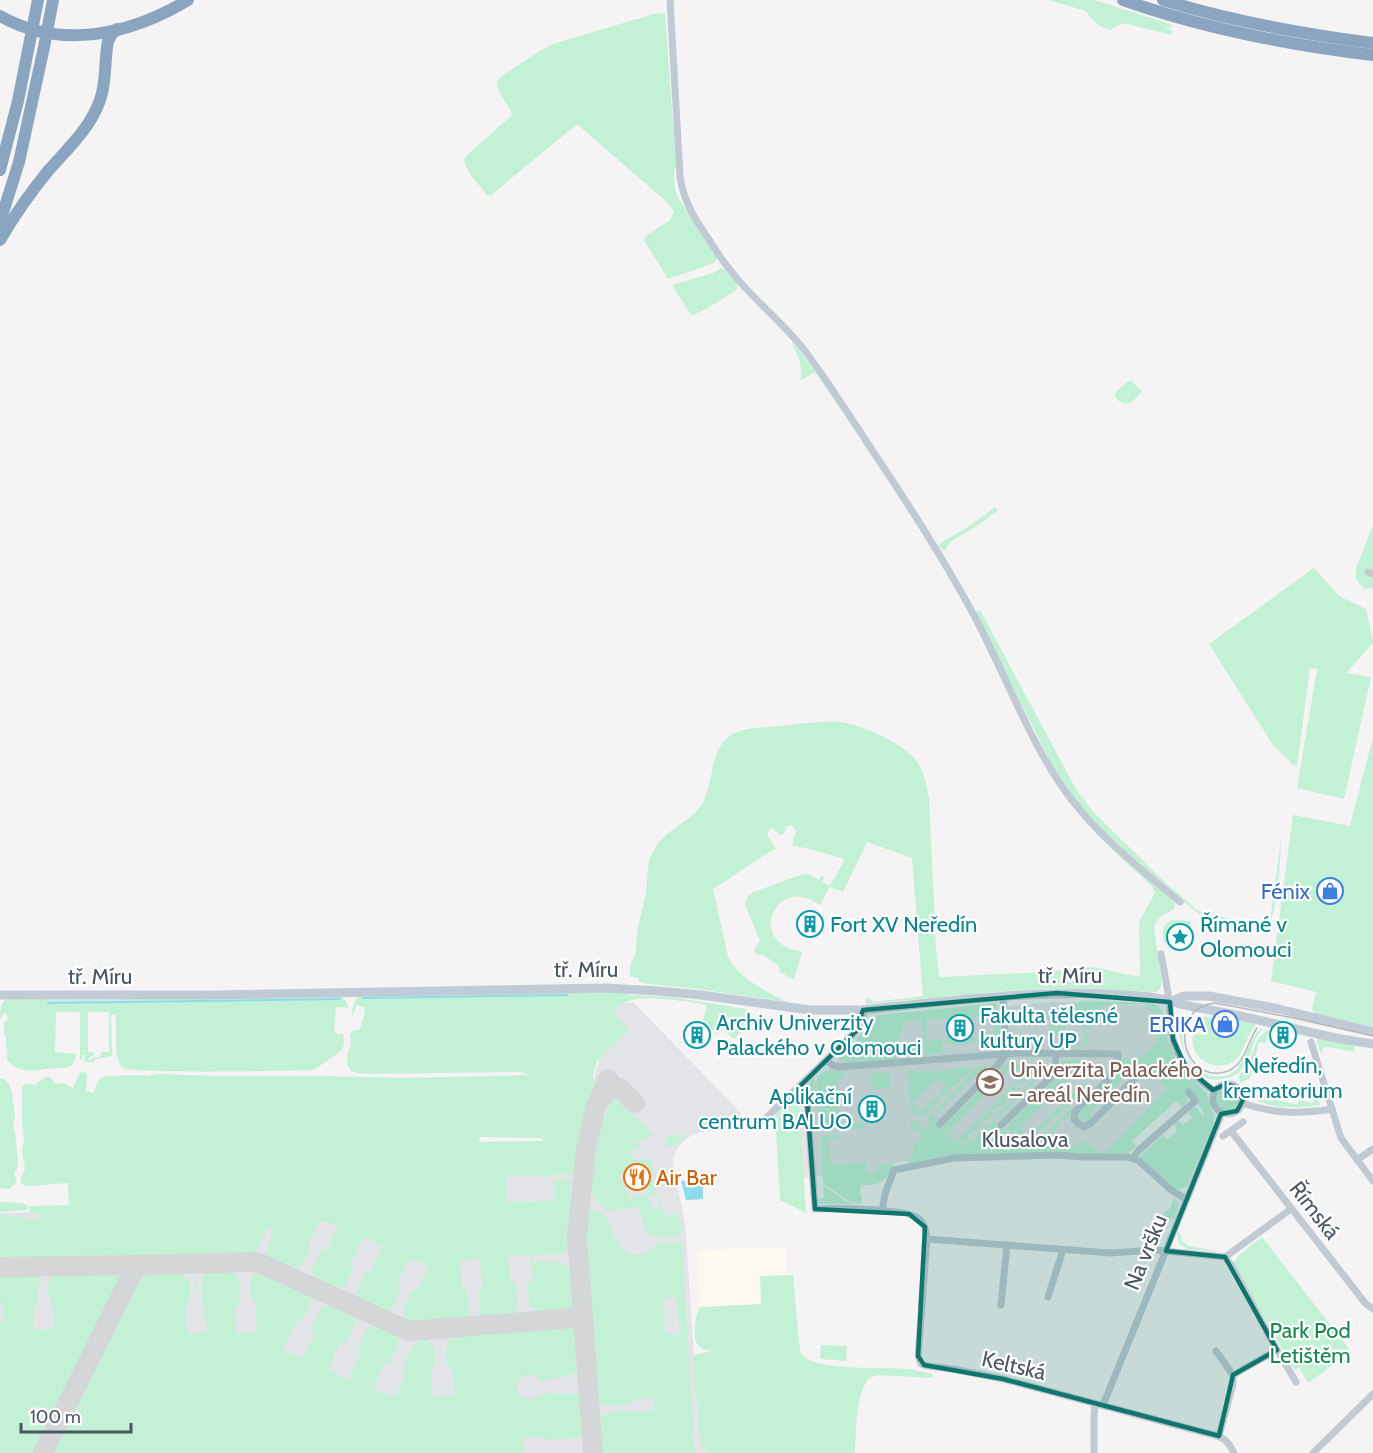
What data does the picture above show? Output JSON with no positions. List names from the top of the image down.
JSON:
{
  "streets": {
    "main road": ["tř. Míru"],
    "street": [
      "Klusalova",
      "Římská",
      "Na vršku",
      "Keltská"
    ]
  },
  "crossings": [
    ["Na vršku", "Keltská"]
  ],
  "parks": ["Park Pod Letištěm"],
  "places": {
    "shop": ["Fénix", "ERIKA"],
    "building": [
      "Fort XV Neředín",
      "Fakulta tělesné kultury UP",
      "Archiv Univerzity Palackého v Olomouci",
      "Neředín, krematorium",
      "Aplikační centrum BALUO"
    ],
    "place": ["Římané v Olomouci"],
    "school or university": ["Univerzita Palackého – areál Neředín"],
    "restaurant": ["Air Bar"]
  },
  "scale_bar": "100 m"
}
